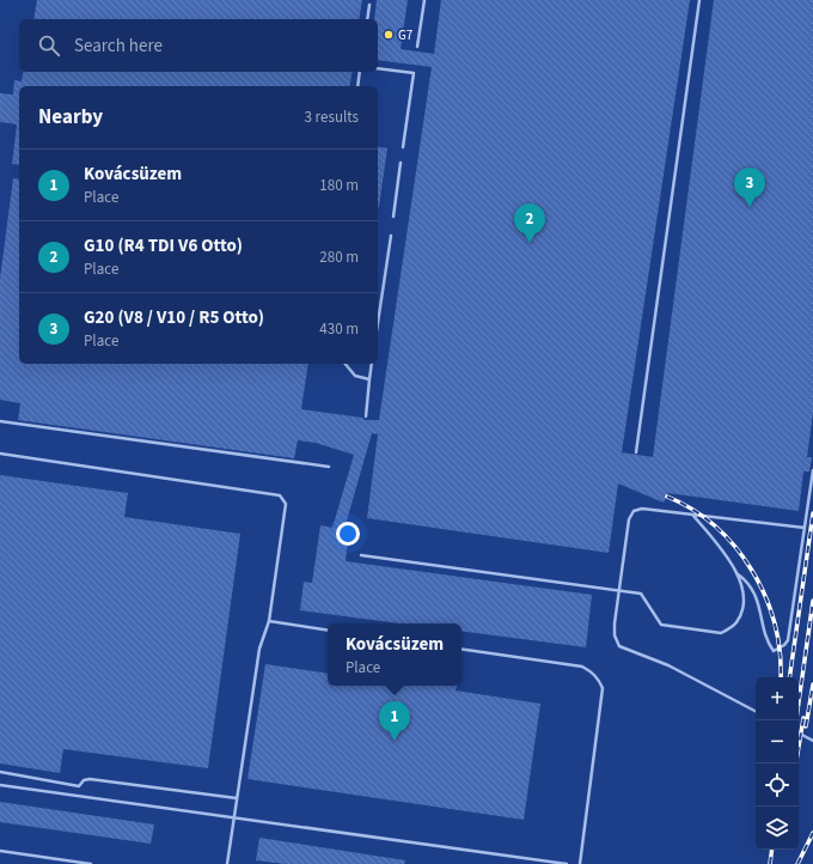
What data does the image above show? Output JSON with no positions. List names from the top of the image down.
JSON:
{
  "places": ["G7"],
  "page": {
    "search": "Search here",
    "heading": ["Nearby", "3 results"],
    "list": [
      {
        "mark": "1",
        "name": "Kovácsüzem",
        "note": "Place",
        "value": "180 m"
      },
      {
        "mark": "2",
        "name": "G10 (R4 TDI V6 Otto)",
        "note": "Place",
        "value": "280 m"
      },
      {
        "mark": "3",
        "name": "G20 (V8 / V10 / R5 Otto)",
        "note": "Place",
        "value": "430 m"
      }
    ],
    "pins": ["3", "2", "1"],
    "popup": ["Kovácsüzem", "Place"],
    "map_buttons": ["+", "−"]
  }
}
